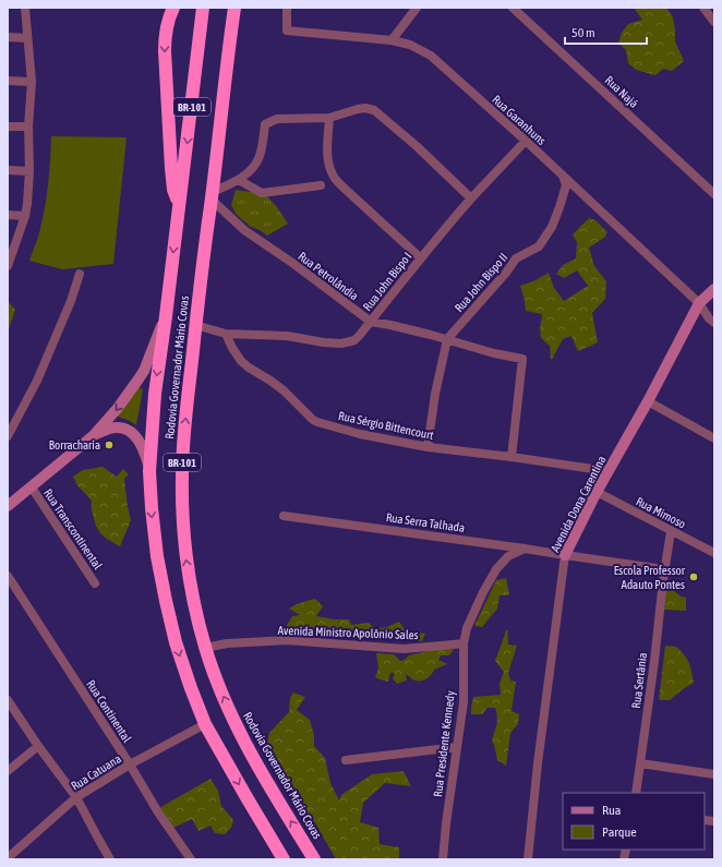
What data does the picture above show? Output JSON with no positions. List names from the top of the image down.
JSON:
{
  "streets": {
    "highway": ["BR-101", "Rodovia Governador Mário Covas"],
    "main road": ["Avenida Dona Carentina"],
    "street": [
      "Rua Najá",
      "Rua Garanhuns",
      "Rua Petrolândia",
      "Rua John Bispo I",
      "Rua John Bispo II",
      "Rua Sérgio Bittencourt",
      "Rua Mimoso",
      "Rua Serra Talhada",
      "Rua Transcontinental",
      "Avenida Ministro Apolônio Sales",
      "Rua Sertânia",
      "Rua Continental",
      "Rua Presidente Kennedy",
      "Rua Catuana"
    ]
  },
  "crossings": [
    ["Rua Garanhuns", "Rua John Bispo I"],
    ["Rua Garanhuns", "Rua John Bispo II"],
    ["Rua Garanhuns", "Avenida Dona Carentina"],
    ["Rua Petrolândia", "Rua John Bispo I"],
    ["Rua Petrolândia", "Rodovia Governador Mário Covas"],
    ["Rua John Bispo I", "Rua Sérgio Bittencourt"],
    ["Rodovia Governador Mário Covas", "Avenida Ministro Apolônio Sales"],
    ["Rodovia Governador Mário Covas", "Rua Catuana"],
    ["Rua Sérgio Bittencourt", "Avenida Dona Carentina"],
    ["Avenida Dona Carentina", "Rua Mimoso"],
    ["Avenida Dona Carentina", "Rua Serra Talhada"],
    ["Rua Mimoso", "Rua Sertânia"],
    ["Rua Serra Talhada", "Rua Presidente Kennedy"],
    ["Avenida Ministro Apolônio Sales", "Rua Presidente Kennedy"],
    ["Rua Continental", "Rua Catuana"]
  ],
  "places": ["Borracharia", "Escola Professor Adauto Pontes"],
  "legend": ["Rua", "Parque"],
  "scale_bar": "50 m"
}
